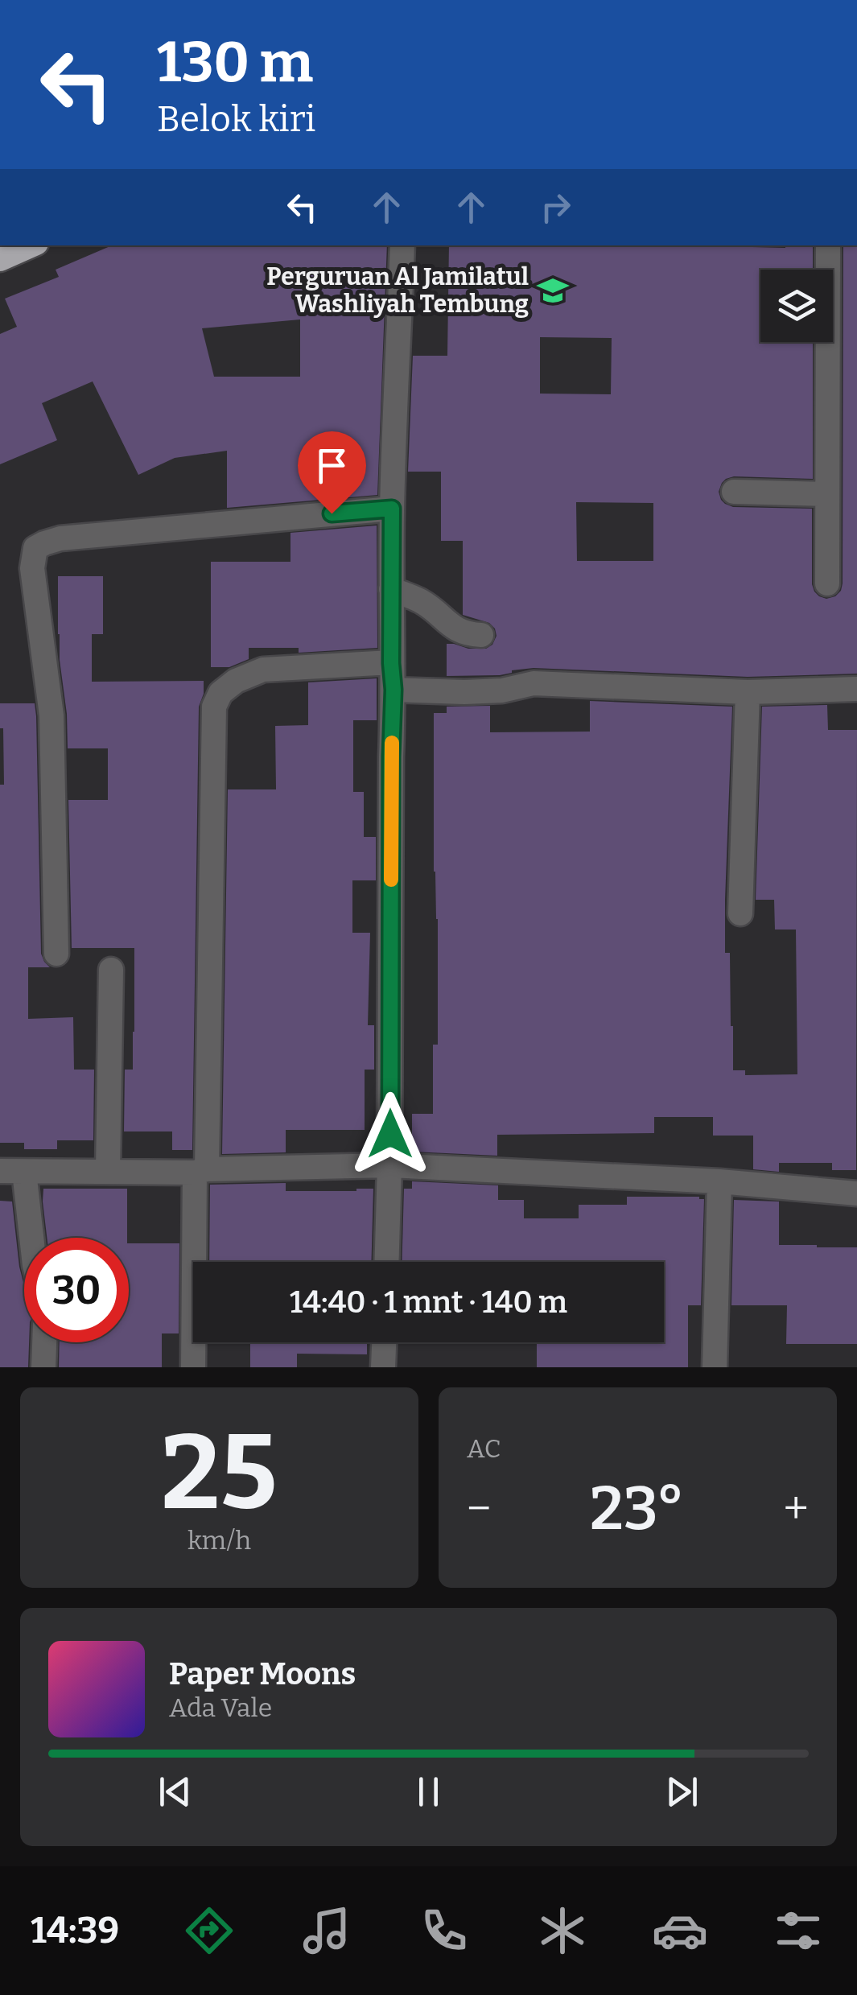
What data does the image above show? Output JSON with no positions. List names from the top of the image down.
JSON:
{
  "places": {
    "school or university": ["Perguruan Al Jamilatul Washliyah Tembung"]
  },
  "page": {
    "turn": ["130 m", "Belok kiri"],
    "limit": "30",
    "trip": "14:40 · 1 mnt · 140 m",
    "tile": [
      ["25", "km/h"],
      "AC"
    ],
    "heat": ["−", "23°", "+"],
    "song": ["Paper Moons", "Ada Vale"],
    "tabs": "14:39"
  }
}
